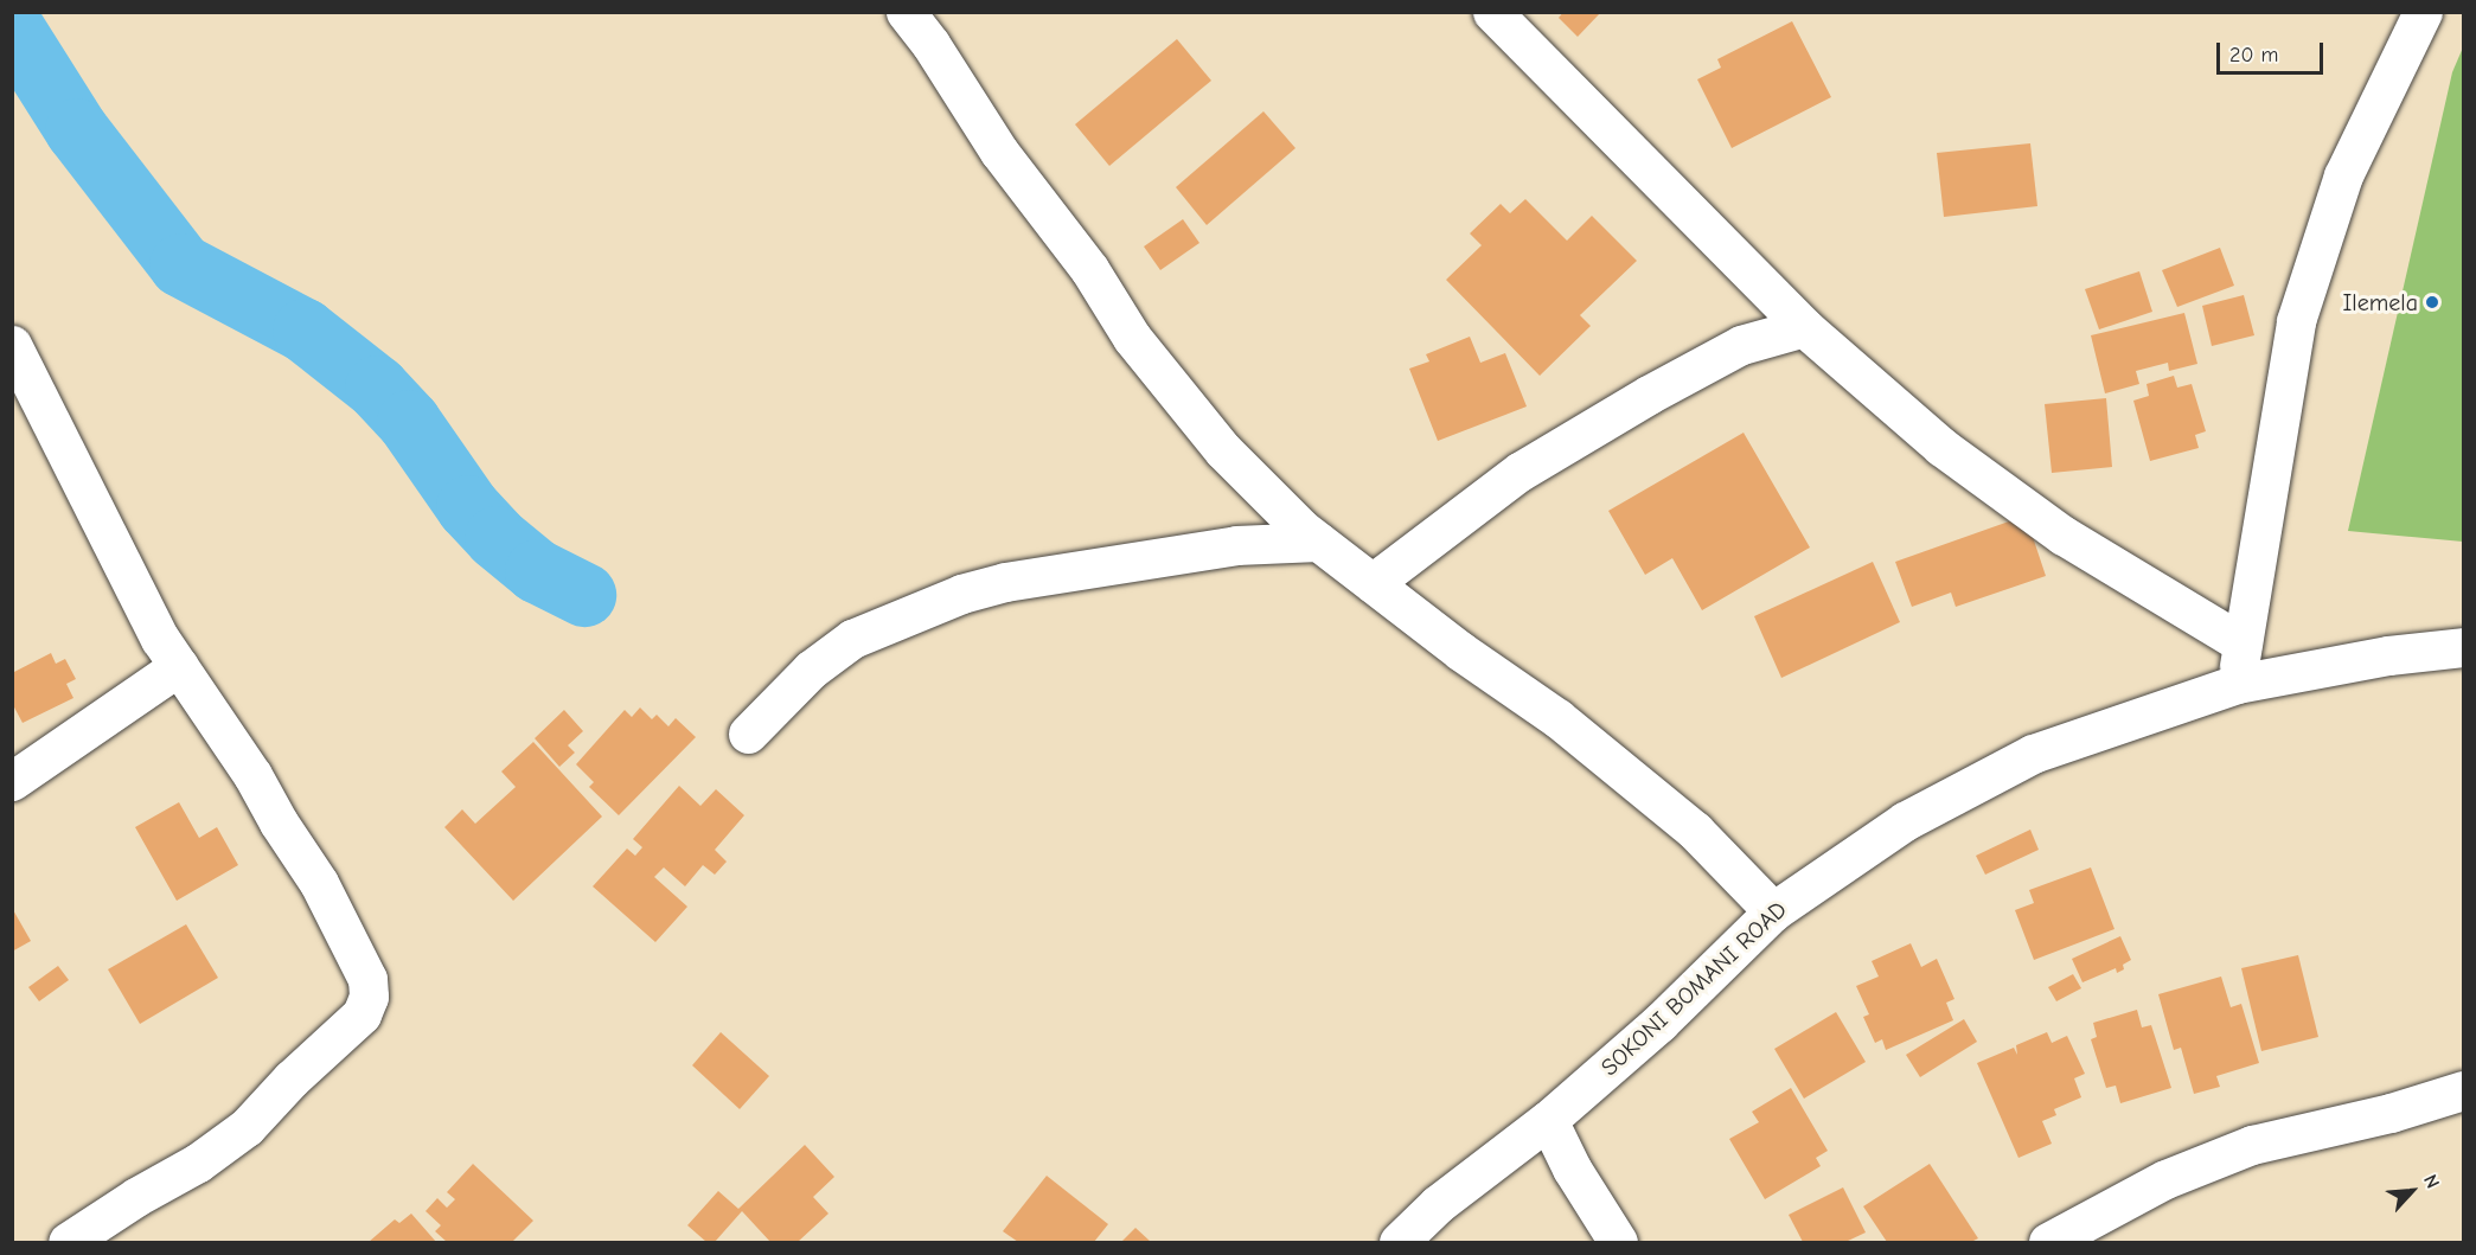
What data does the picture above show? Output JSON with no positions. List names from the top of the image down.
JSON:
{
  "streets": {
    "street": ["SOKONI BOMANI ROAD"]
  },
  "places": ["Ilemela"],
  "scale_bar": "20 m",
  "north": "top right"
}
